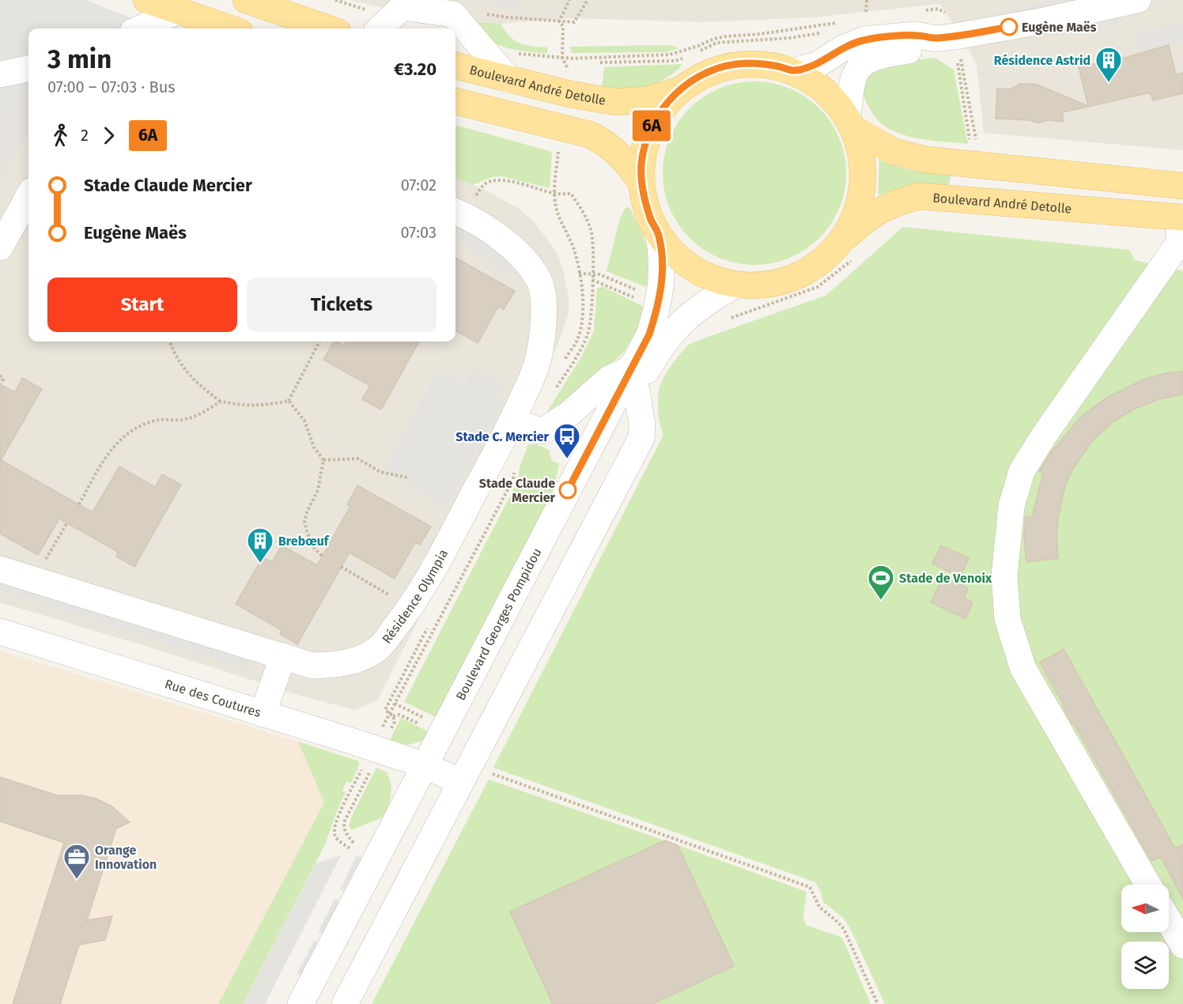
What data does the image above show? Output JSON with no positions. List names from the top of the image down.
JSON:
{
  "streets": {
    "main road": ["Boulevard André Detolle"],
    "street": ["Résidence Olympia", "Boulevard Georges Pompidou", "Rue des Coutures"]
  },
  "crossings": [
    ["Boulevard Georges Pompidou", "Rue des Coutures"]
  ],
  "places": {
    "other": ["Eugène Maës", "Stade Claude Mercier"],
    "building": ["Résidence Astrid", "Brebœuf"],
    "bus stop": ["Stade C. Mercier"],
    "sports": ["Stade de Venoix"],
    "office": ["Orange Innovation"]
  },
  "lines": ["bus line 6A"],
  "north": "left",
  "page": {
    "on_map": "6A",
    "heading": ["3 min", "07:00 – 07:03 · Bus", "€3.20"],
    "legs": ["2", "6A"],
    "list": [
      {
        "name": "Stade Claude Mercier",
        "value": "07:02"
      },
      {
        "name": "Eugène Maës",
        "value": "07:03"
      }
    ],
    "buttons": ["Start", "Tickets"]
  }
}
